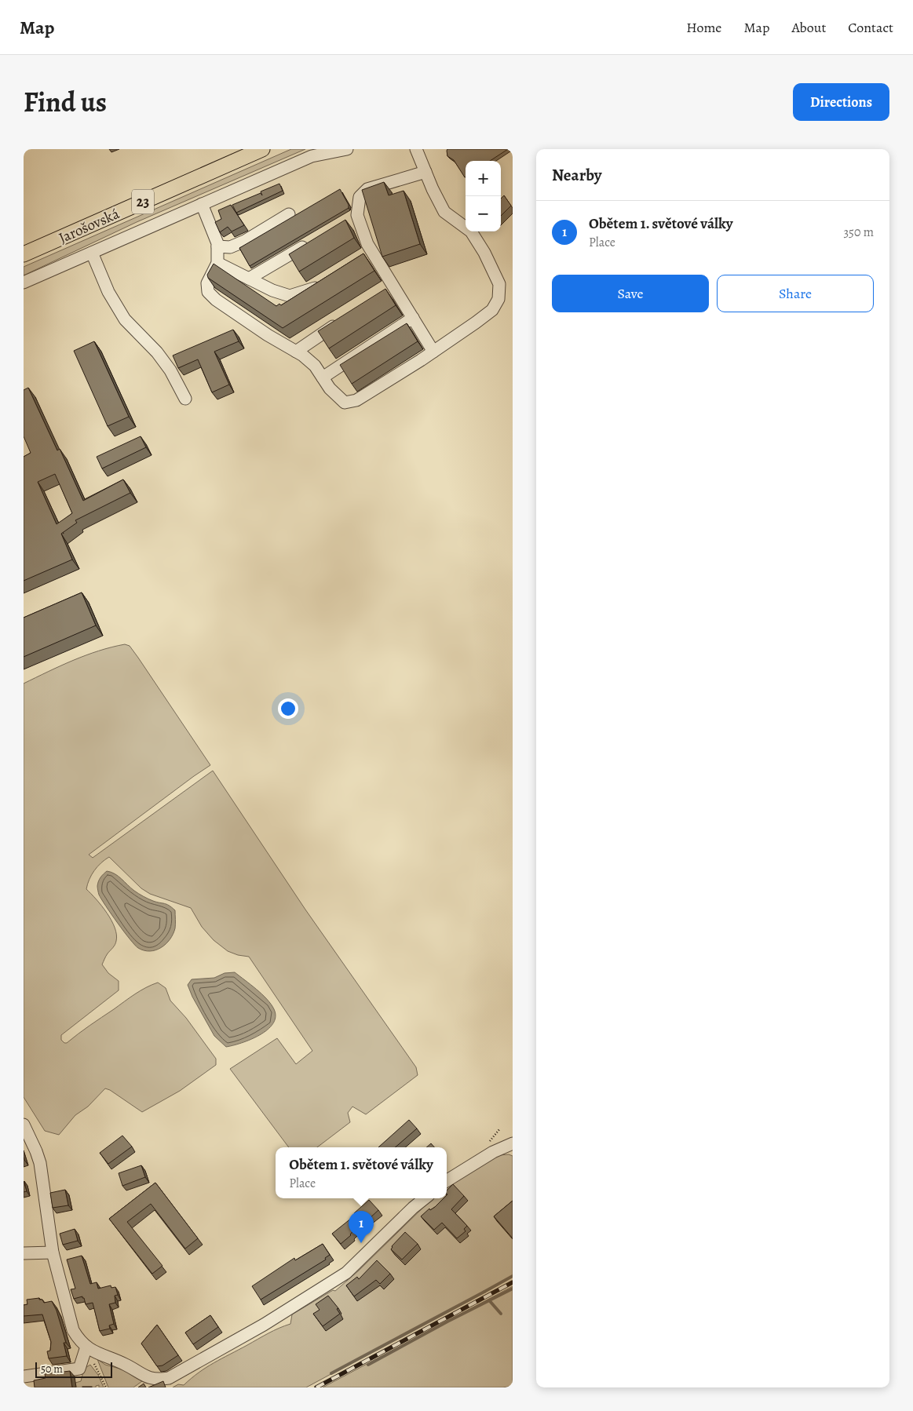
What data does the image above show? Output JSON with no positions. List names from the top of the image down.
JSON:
{
  "streets": {
    "main road": ["23", "Jarošovská"]
  },
  "scale_bar": "50 m",
  "page": {
    "header": "Map",
    "nav": [
      "Home",
      "Map",
      "About",
      "Contact"
    ],
    "title": "Find us",
    "buttons": [
      "Directions",
      ["Save", "Share"]
    ],
    "heading": "Nearby",
    "map_buttons": ["+", "−"],
    "list": [
      {
        "mark": "1",
        "name": "Obětem 1. světové války",
        "note": "Place",
        "value": "350 m"
      }
    ],
    "popup": ["Obětem 1. světové války", "Place"],
    "pins": "1",
    "scale": "50 m"
  }
}
